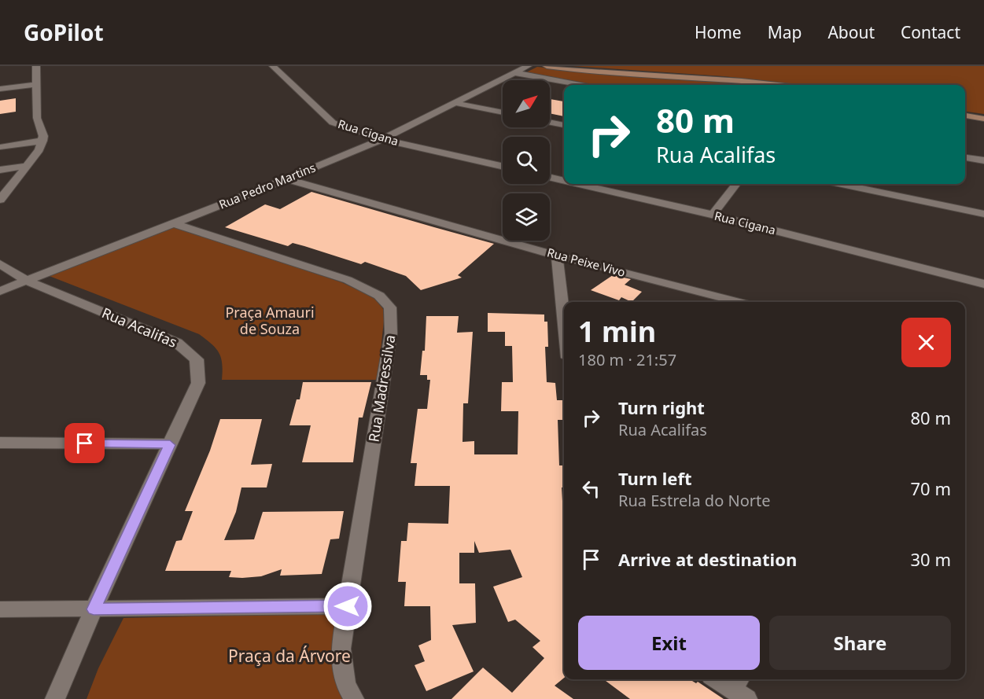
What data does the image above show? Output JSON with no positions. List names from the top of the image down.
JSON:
{
  "streets": {
    "street": [
      "Rua Cigana",
      "Rua Pedro Martins",
      "Rua Peixe Vivo",
      "Rua Acalifas",
      "Rua Madressilva"
    ]
  },
  "crossings": [
    ["Rua Cigana", "Rua Pedro Martins"],
    ["Rua Pedro Martins", "Rua Peixe Vivo"],
    ["Rua Pedro Martins", "Rua Acalifas"],
    ["Rua Pedro Martins", "Rua Madressilva"]
  ],
  "parks": ["Praça Amauri de Souza", "Praça da Árvore"],
  "north": "top right",
  "page": {
    "header": "GoPilot",
    "nav": [
      "Home",
      "Map",
      "About",
      "Contact"
    ],
    "turn": ["80 m", "Rua Acalifas"],
    "heading": ["1 min", "180 m · 21:57"],
    "list": [
      {
        "name": "Turn right",
        "note": "Rua Acalifas",
        "value": "80 m"
      },
      {
        "name": "Turn left",
        "note": "Rua Estrela do Norte",
        "value": "70 m"
      },
      {
        "name": "Arrive at destination",
        "value": "30 m"
      }
    ],
    "buttons": ["Exit", "Share"]
  }
}
